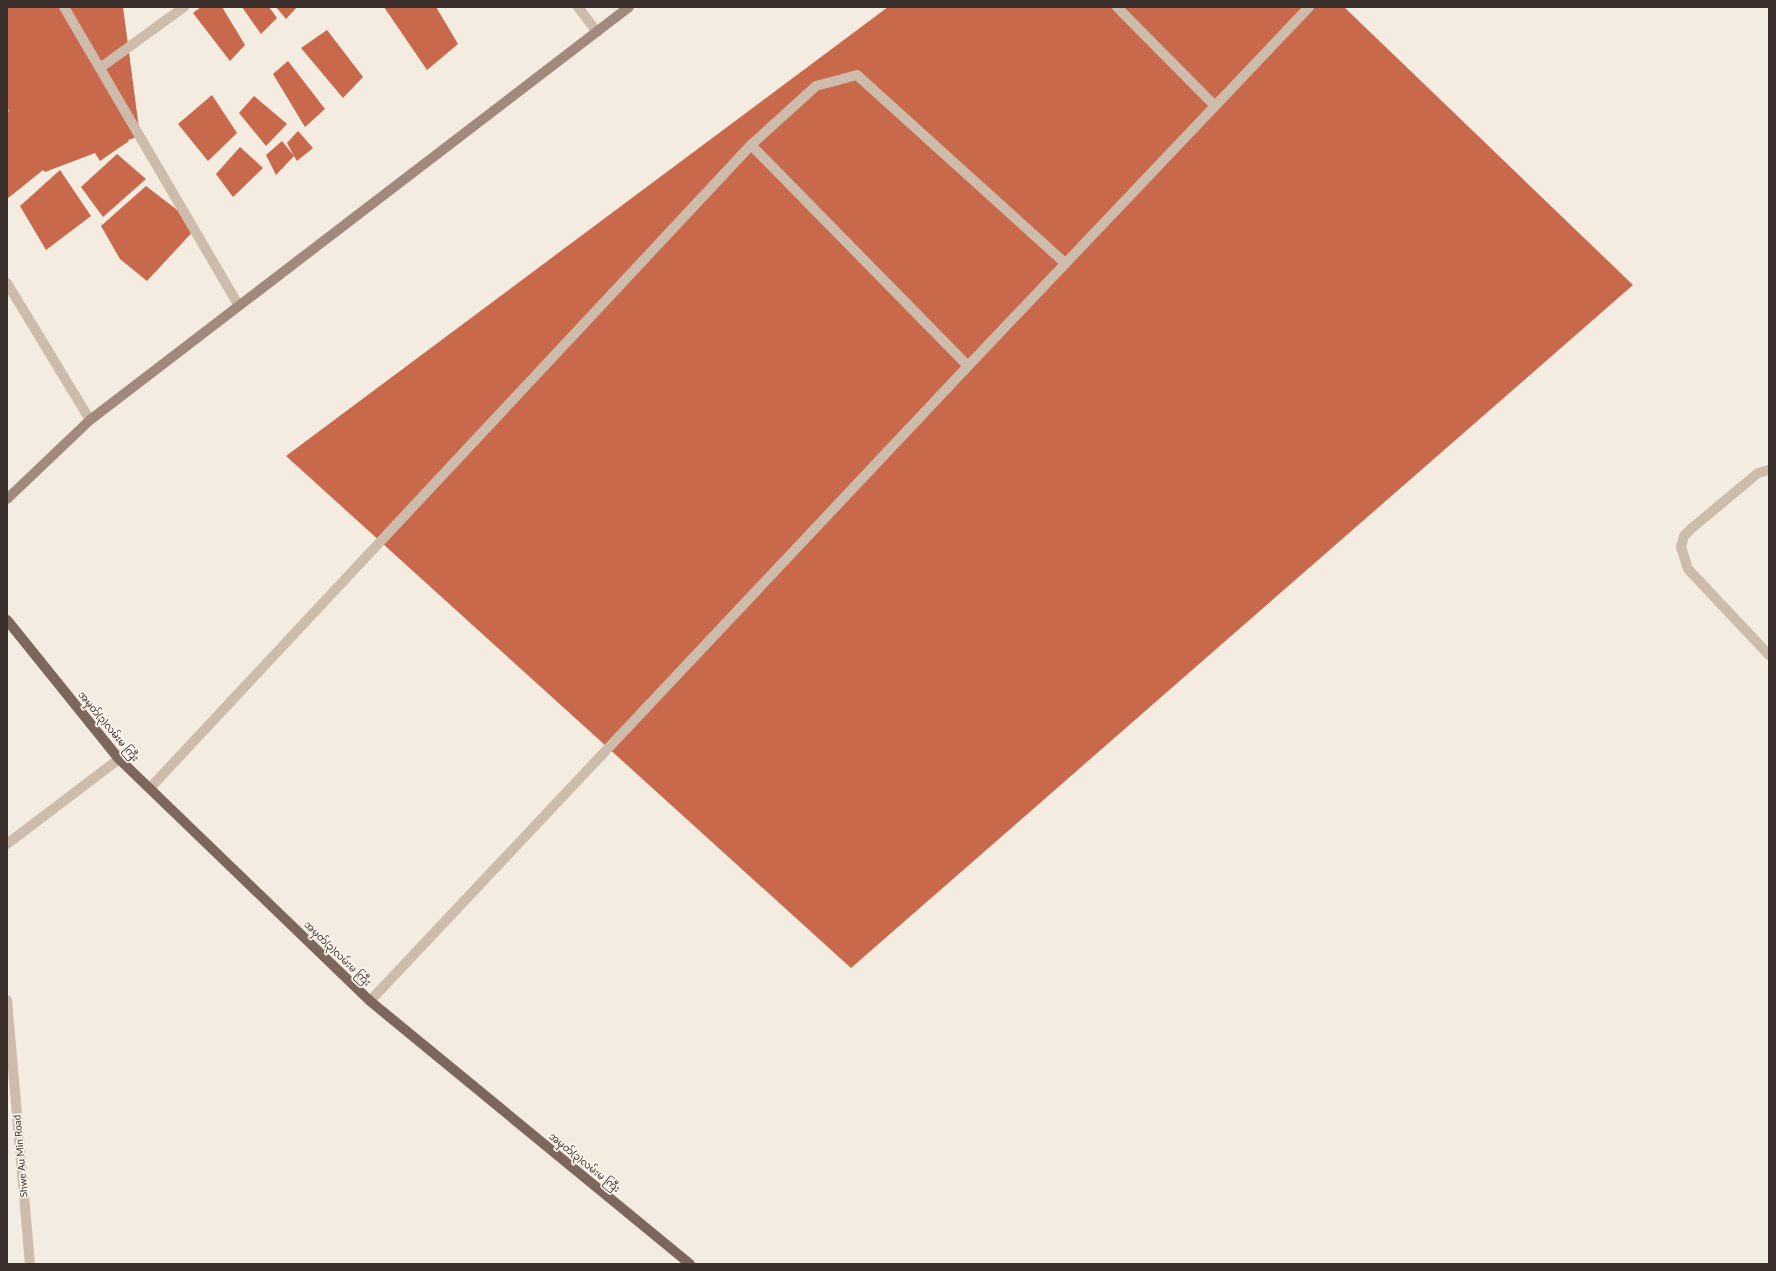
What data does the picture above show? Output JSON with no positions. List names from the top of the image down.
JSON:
{
  "streets": {
    "main road": ["အမှတ်(၃)လမ်းမ ကြီး"],
    "street": ["Shwe Au Min Road"]
  }
}
